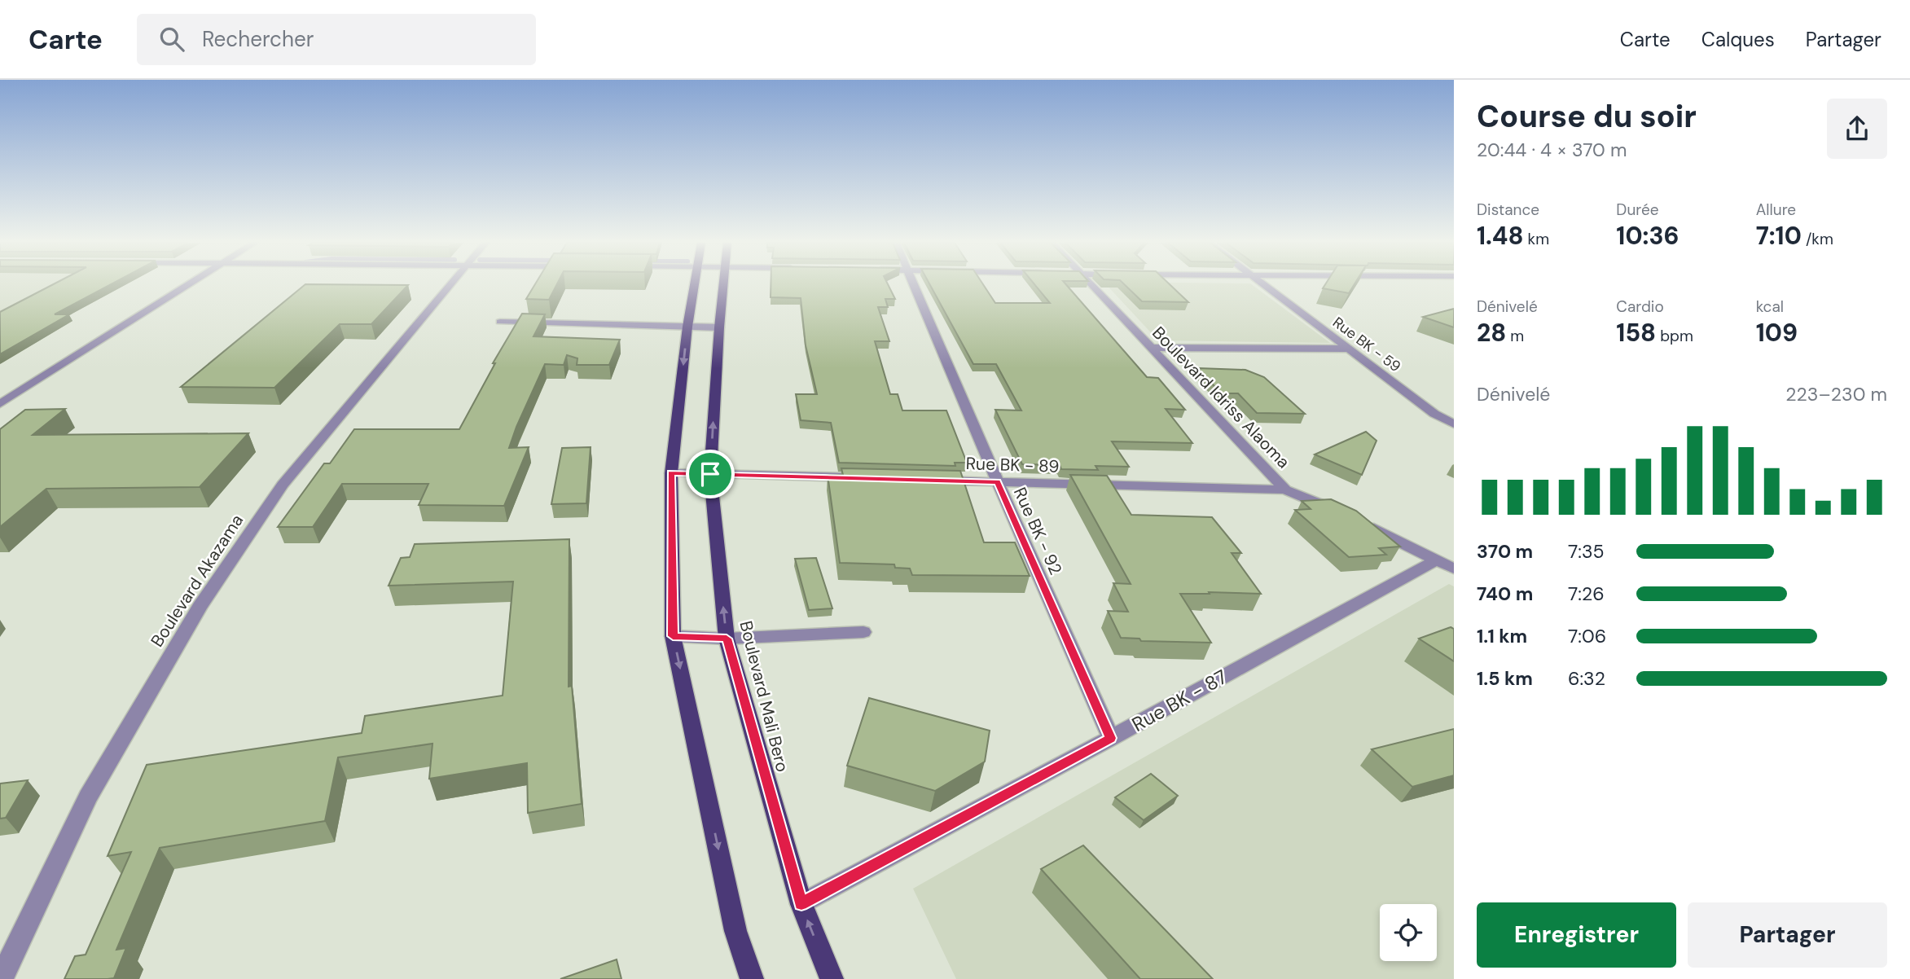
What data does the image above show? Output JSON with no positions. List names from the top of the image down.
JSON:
{
  "streets": {
    "main road": ["Boulevard Mali Bero"],
    "street": [
      "Rue BK - 59",
      "Boulevard Idriss Alaoma",
      "Rue BK - 89",
      "Rue BK - 92",
      "Boulevard Akazama",
      "Rue BK - 87"
    ]
  },
  "crossings": [
    ["Boulevard Idriss Alaoma", "Rue BK - 89"],
    ["Rue BK - 89", "Rue BK - 92"],
    ["Rue BK - 92", "Rue BK - 87"],
    ["Boulevard Mali Bero", "Rue BK - 87"]
  ],
  "page": {
    "header": "Carte",
    "search": "Rechercher",
    "nav": ["Carte", "Calques", "Partager"],
    "heading": ["Course du soir", "20:44 · 4 × 370 m"],
    "stats": [
      ["Distance", "1.48 km"],
      ["Durée", "10:36"],
      ["Allure", "7:10 /km"],
      ["Dénivelé", "28 m"],
      ["Cardio", "158 bpm"],
      ["kcal", "109"]
    ],
    "chart": ["Dénivelé", "223–230 m"],
    "list": [
      {
        "name": "370 m",
        "note": "7:35"
      },
      {
        "name": "740 m",
        "note": "7:26"
      },
      {
        "name": "1.1 km",
        "note": "7:06"
      },
      {
        "name": "1.5 km",
        "note": "6:32"
      }
    ],
    "buttons": ["Enregistrer", "Partager"]
  }
}
